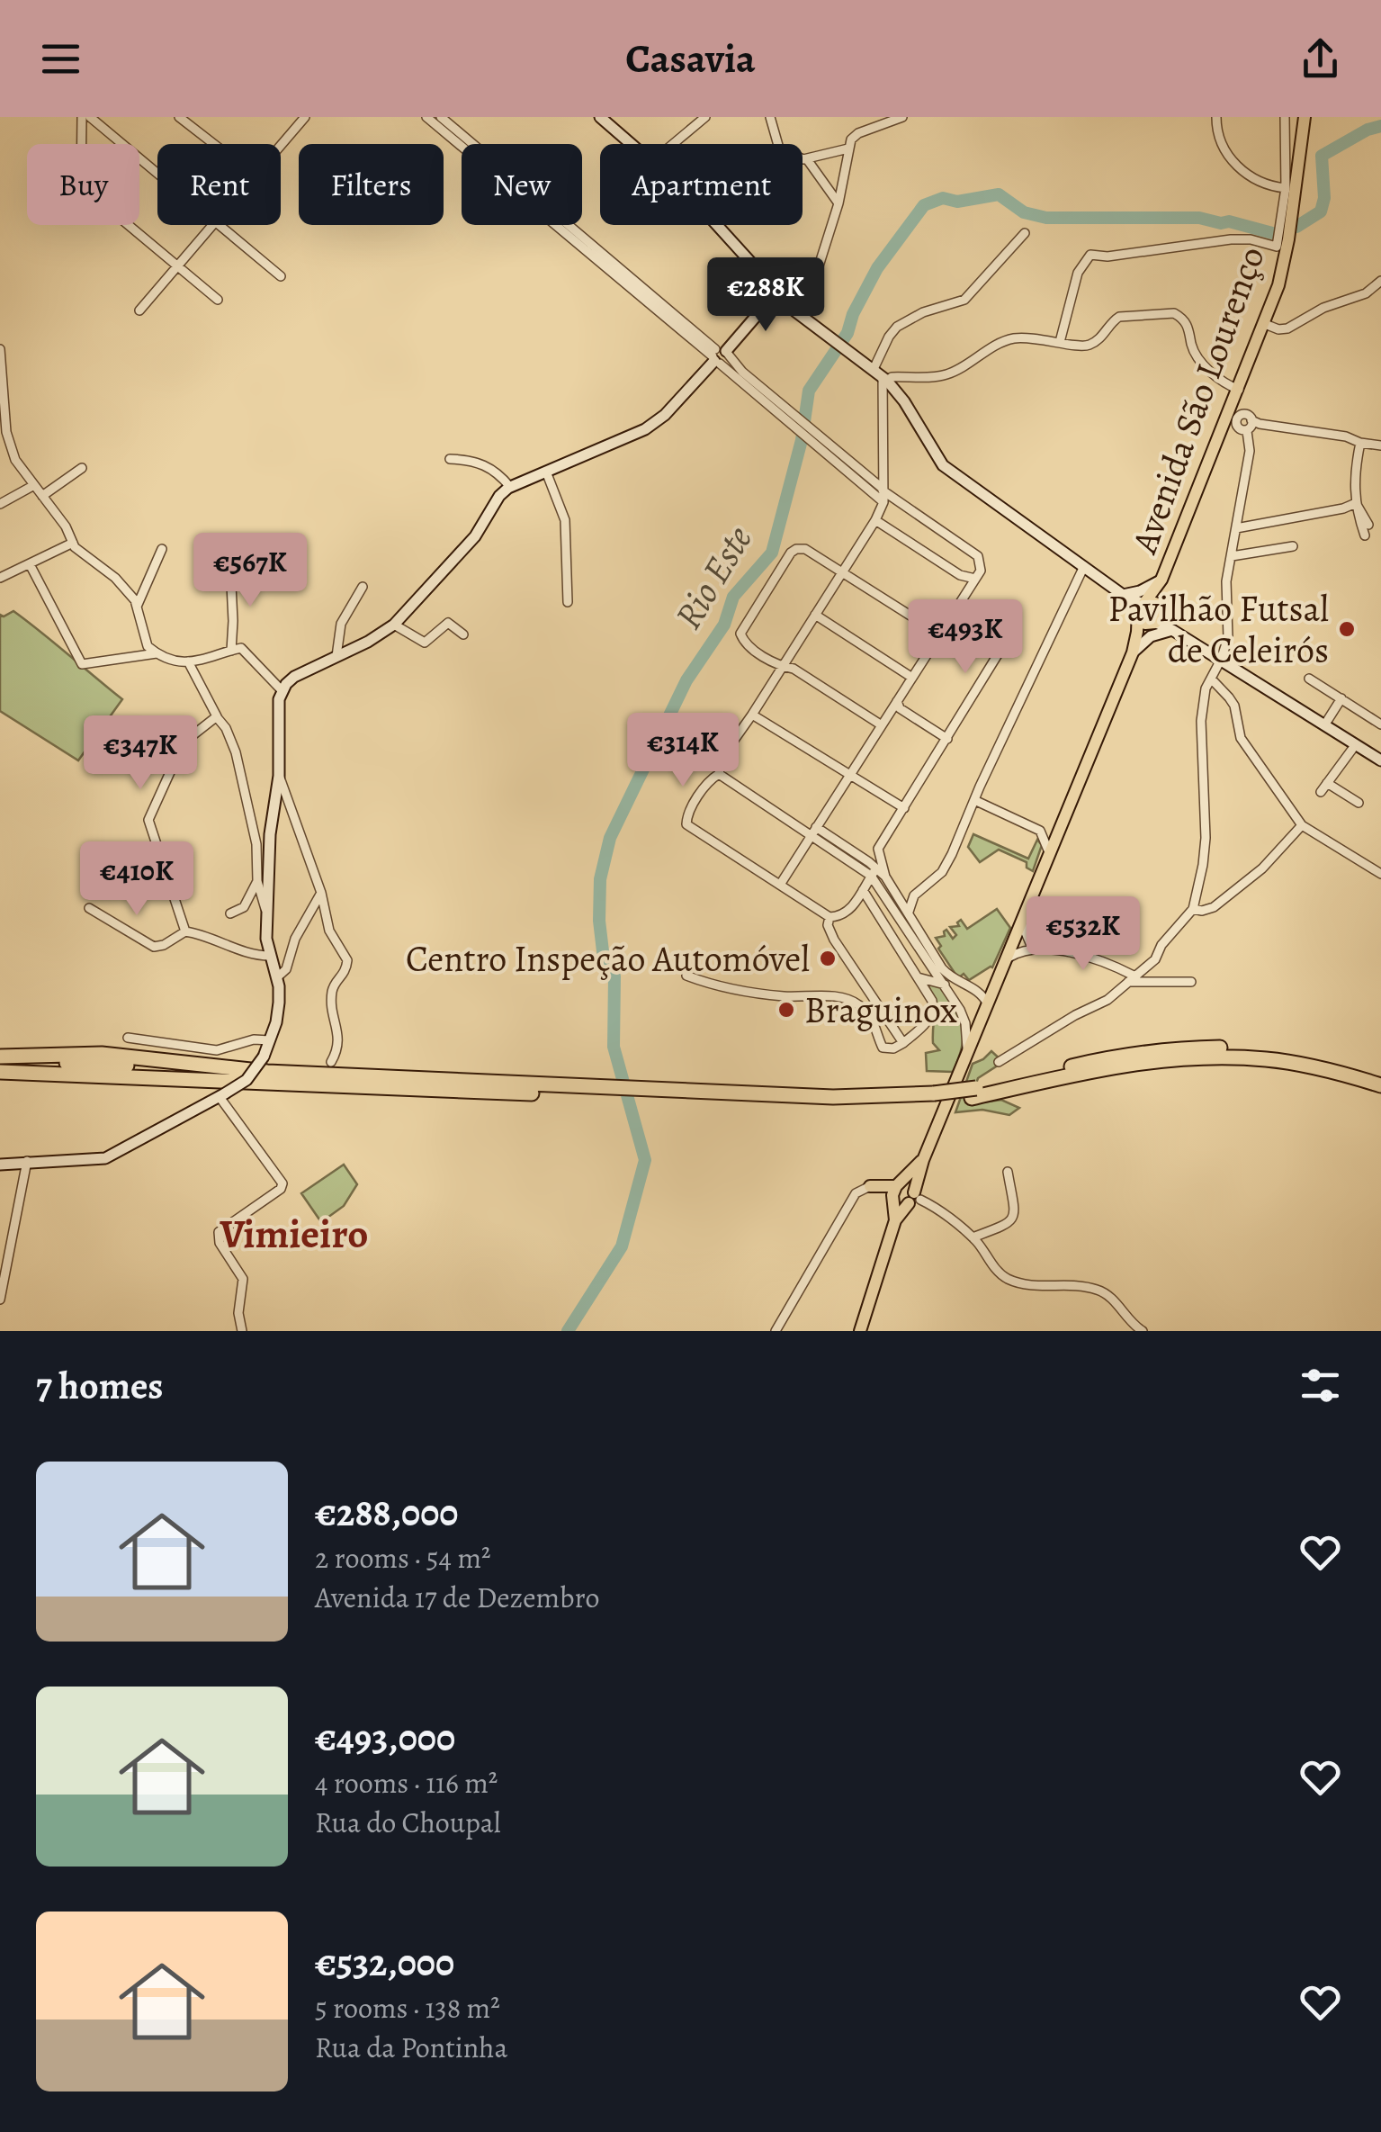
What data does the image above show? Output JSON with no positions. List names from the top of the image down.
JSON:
{
  "streets": {
    "main road": ["Avenida São Lourenço"]
  },
  "districts": ["Vimieiro"],
  "water": ["Rio Este"],
  "places": ["Pavilhão Futsal de Celeirós", "Centro Inspeção Automóvel", "Braguinox"],
  "page": {
    "header": "Casavia",
    "chip": [
      "Buy",
      "Rent",
      "Filters",
      "New",
      "Apartment"
    ],
    "price": [
      "€288K",
      "€567K",
      "€493K",
      "€314K",
      "€347K",
      "€410K",
      "€532K"
    ],
    "heading": "7 homes",
    "list": [
      {
        "name": "€288,000",
        "note": "2 rooms · 54 m² · Avenida 17 de Dezembro"
      },
      {
        "name": "€493,000",
        "note": "4 rooms · 116 m² · Rua do Choupal"
      },
      {
        "name": "€532,000",
        "note": "5 rooms · 138 m² · Rua da Pontinha"
      }
    ]
  }
}
